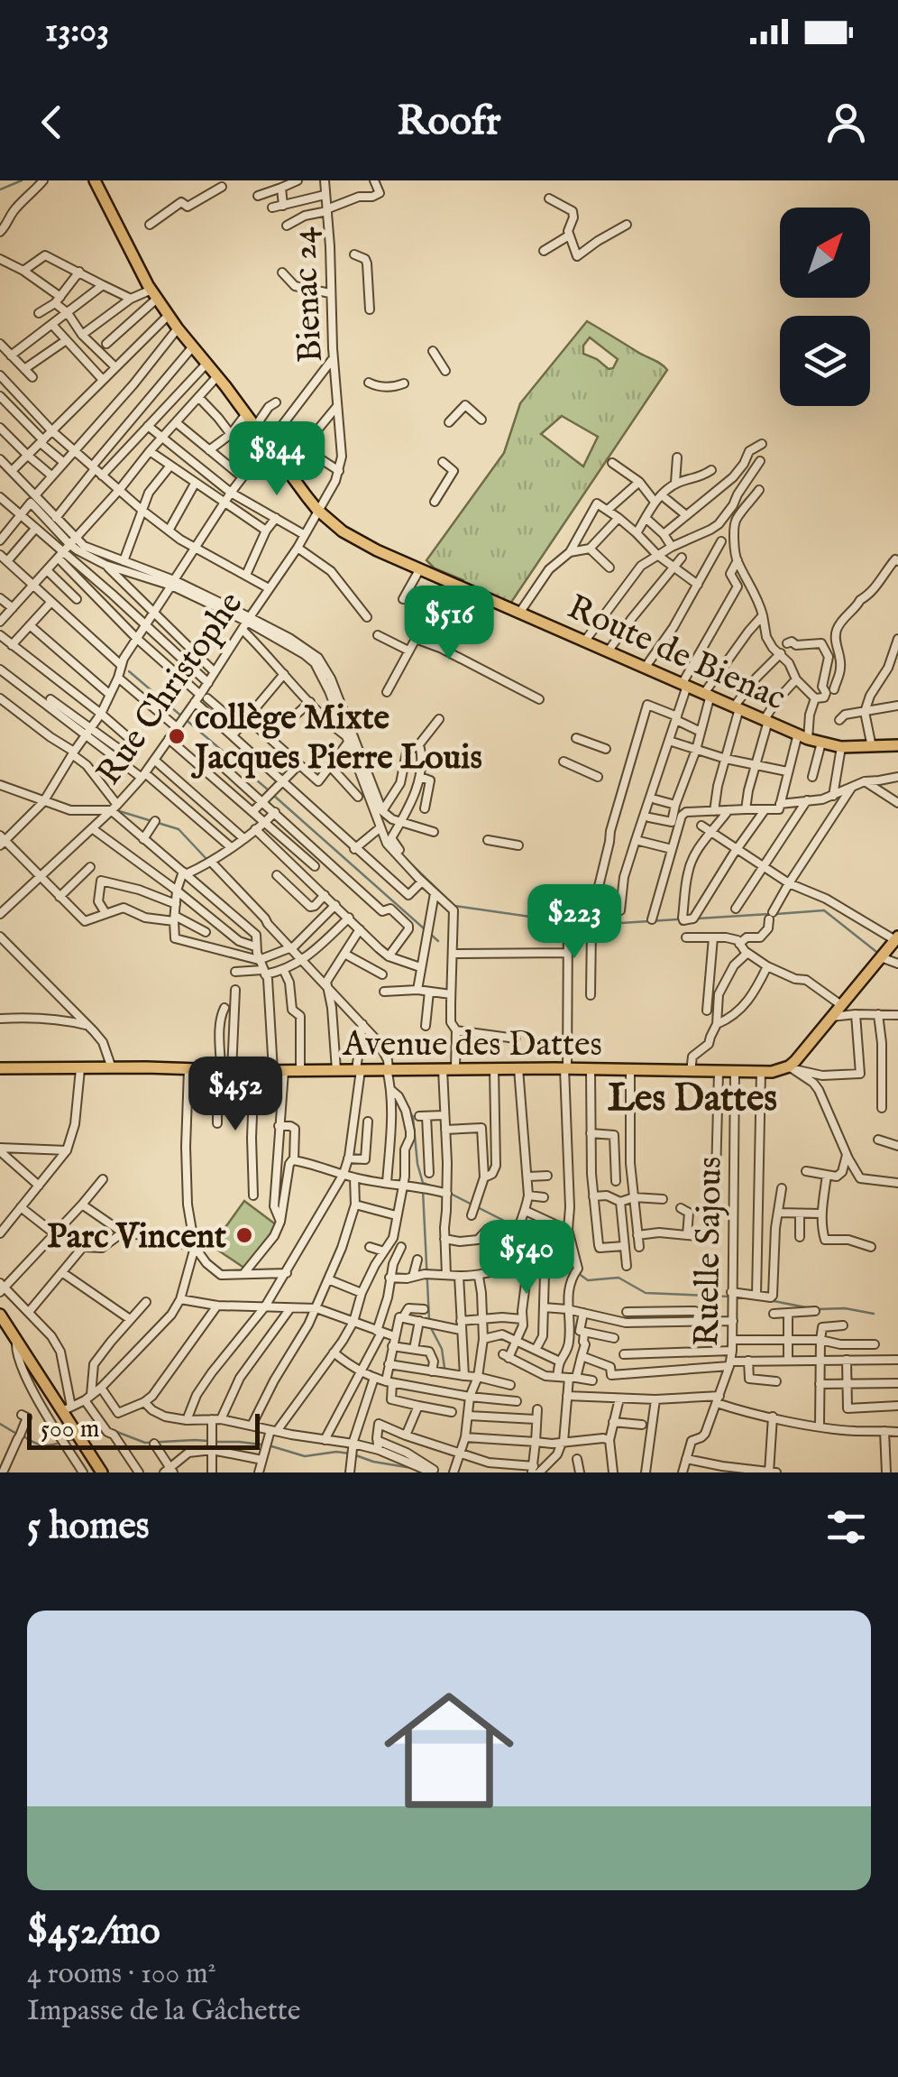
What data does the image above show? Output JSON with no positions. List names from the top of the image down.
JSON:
{
  "streets": {
    "main road": ["Route de Bienac", "Avenue des Dattes"],
    "street": ["Bienac 24", "Rue Christophe", "Ruelle Sajous"]
  },
  "crossings": [
    ["Bienac 24", "Route de Bienac"],
    ["Bienac 24", "Rue Christophe"],
    ["Route de Bienac", "Rue Christophe"],
    ["Avenue des Dattes", "Ruelle Sajous"]
  ],
  "districts": ["Les Dattes"],
  "places": ["collège Mixte Jacques Pierre Louis", "Parc Vincent"],
  "scale_bar": "500 m",
  "north": "top right",
  "page": {
    "status": "13:03",
    "header": "Roofr",
    "price": [
      "$844",
      "$516",
      "$223",
      "$452",
      "$540"
    ],
    "scale": "500 m",
    "heading": "5 homes",
    "list": [
      {
        "name": "$452/mo",
        "note": "4 rooms · 100 m² · Impasse de la Gâchette"
      }
    ]
  }
}
